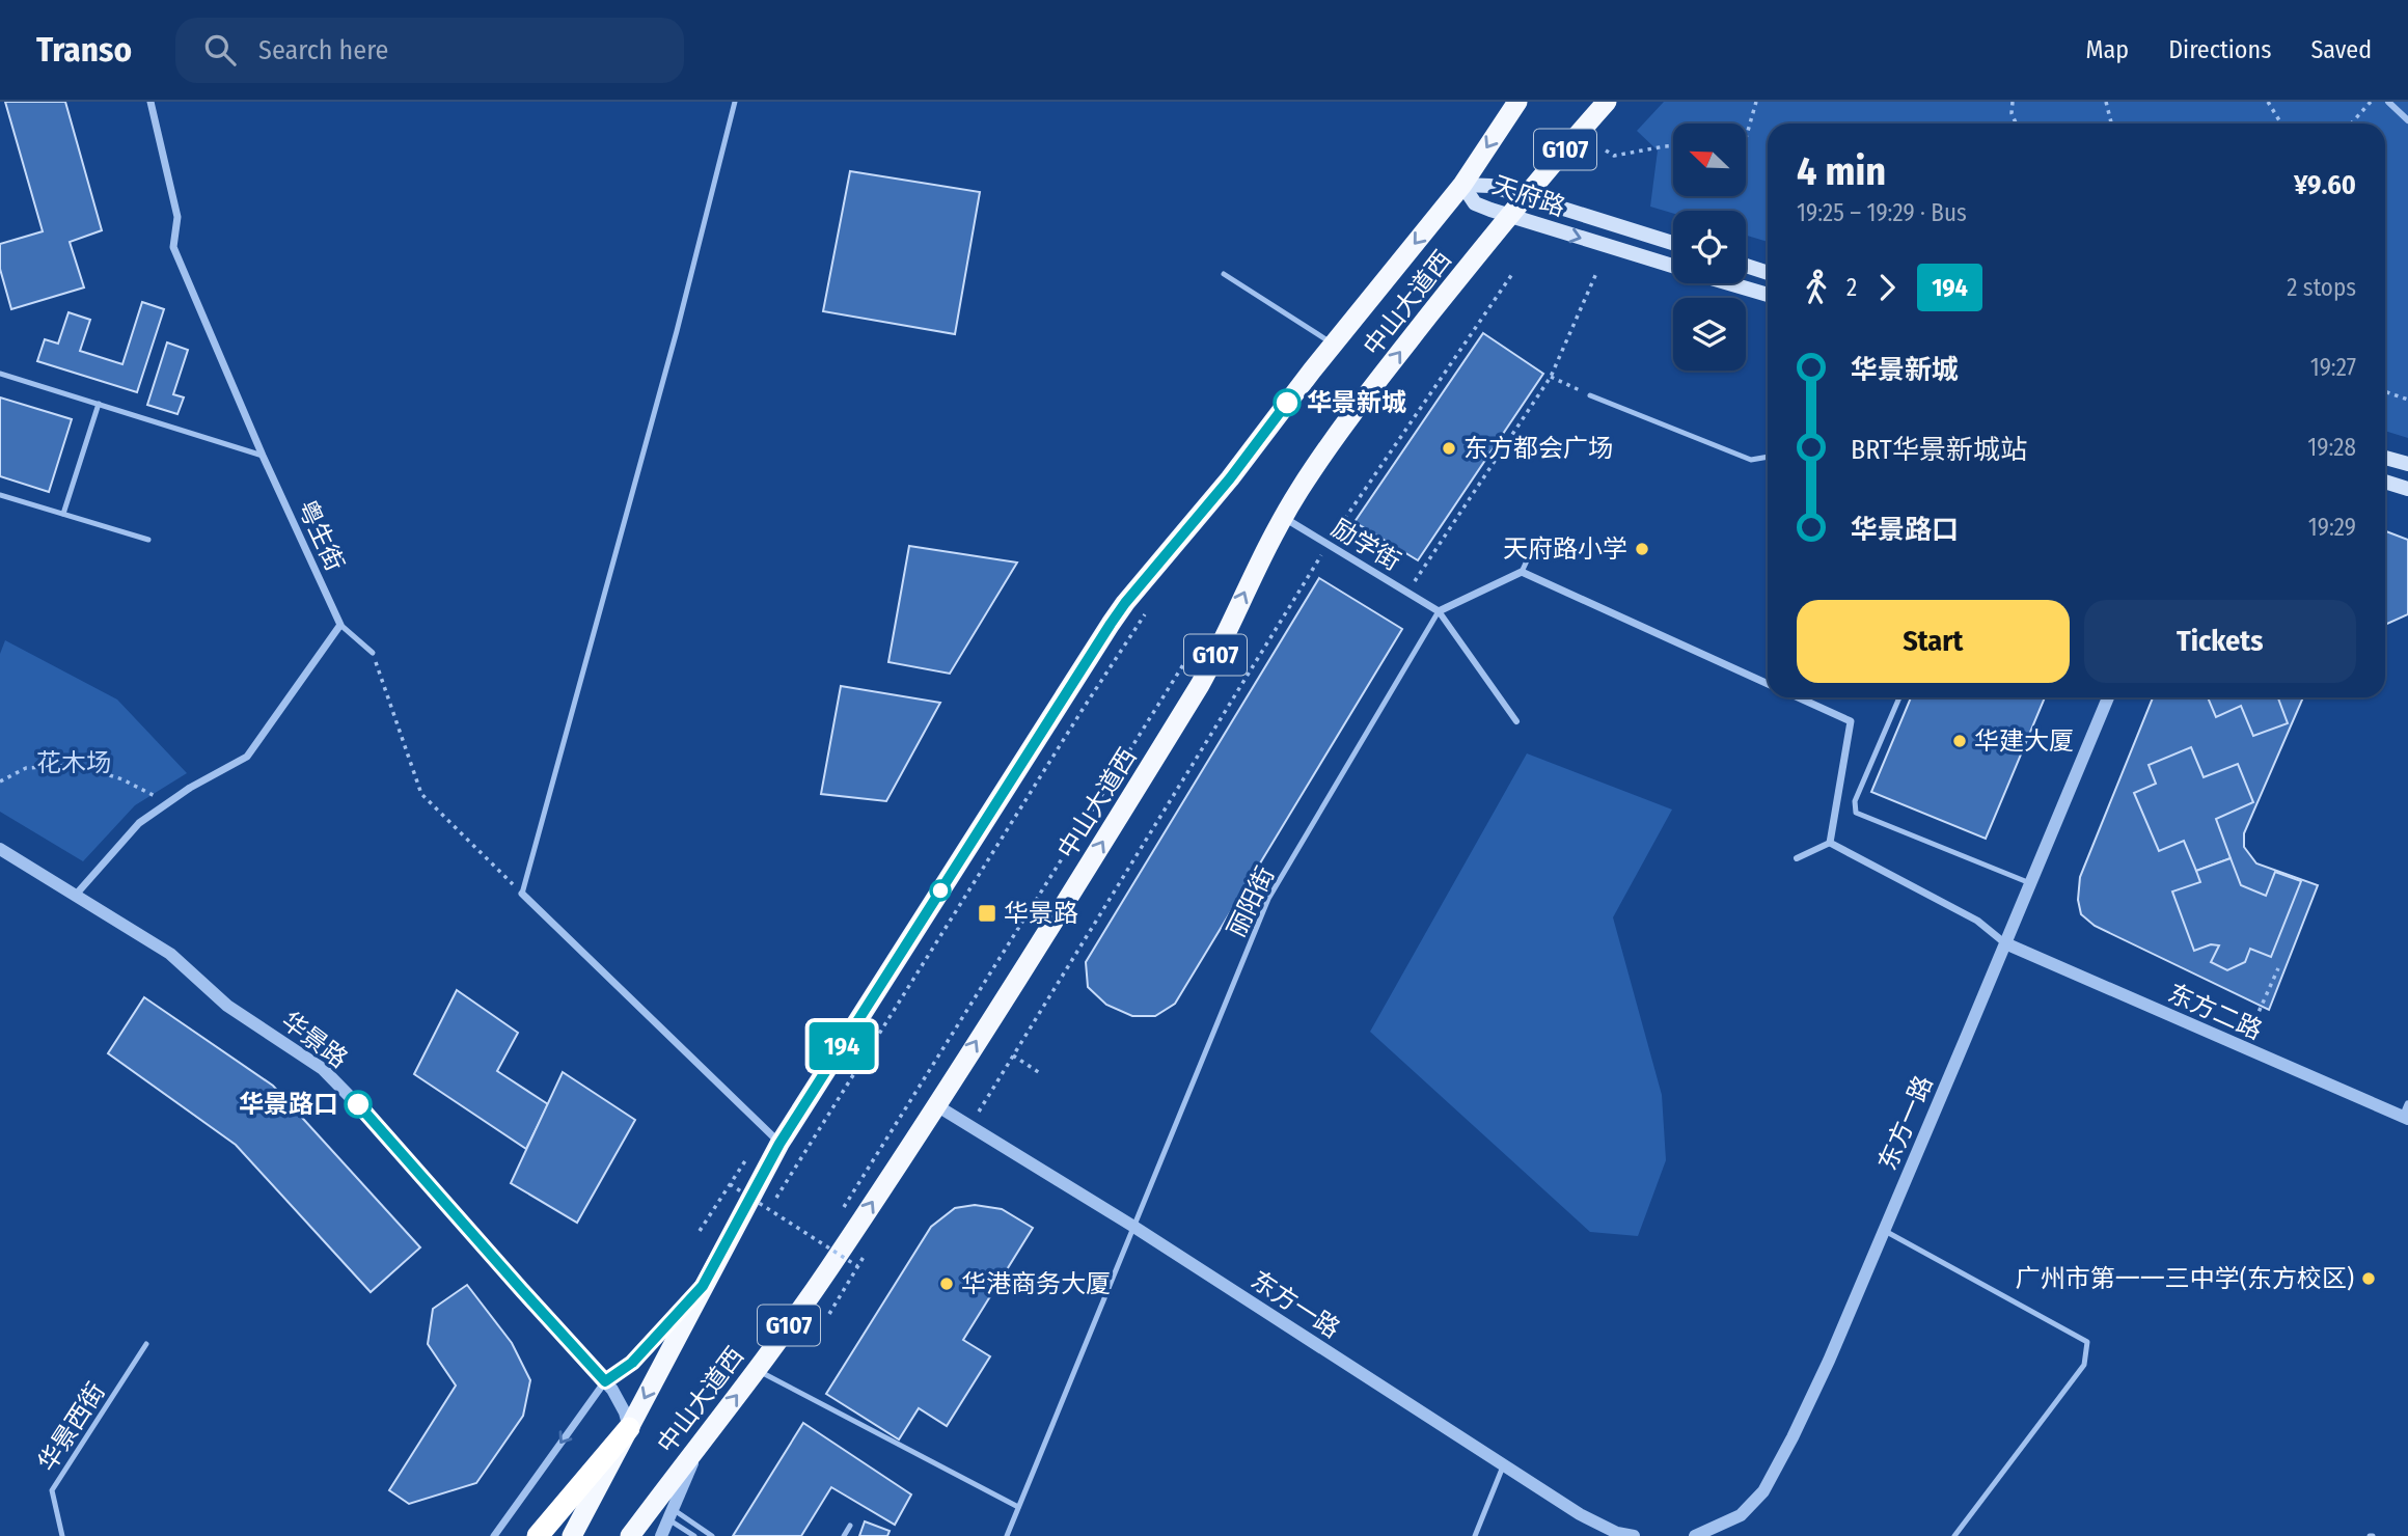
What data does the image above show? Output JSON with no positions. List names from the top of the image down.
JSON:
{
  "streets": {
    "highway": ["G107", "中山大道西"],
    "main road": ["天府路"],
    "street": [
      "粤生街",
      "励学街",
      "东方二路",
      "华景路",
      "东方一路"
    ],
    "lane": ["丽阳街", "华景西街"]
  },
  "crossings": [
    ["天府路", "中山大道西"],
    ["中山大道西", "励学街"],
    ["中山大道西", "华景路"],
    ["中山大道西", "东方一路"],
    ["励学街", "丽阳街"],
    ["丽阳街", "东方一路"],
    ["东方二路", "东方一路"]
  ],
  "parks": ["花木场"],
  "places": {
    "other": [
      "华景新城",
      "东方都会广场",
      "天府路小学",
      "华建大厦",
      "华景路口",
      "广州市第一一三中学(东方校区)",
      "华港商务大厦"
    ],
    "transit": ["华景路"]
  },
  "lines": ["bus line 194"],
  "north": "top left",
  "page": {
    "header": "Transo",
    "search": "Search here",
    "nav": ["Map", "Directions", "Saved"],
    "on_map": "194",
    "heading": ["4 min", "19:25 – 19:29 · Bus", "¥9.60"],
    "legs": ["2", "194", "2 stops"],
    "list": [
      {
        "name": "华景新城",
        "value": "19:27"
      },
      {
        "name": "BRT华景新城站",
        "value": "19:28"
      },
      {
        "name": "华景路口",
        "value": "19:29"
      }
    ],
    "buttons": ["Start", "Tickets"]
  }
}
